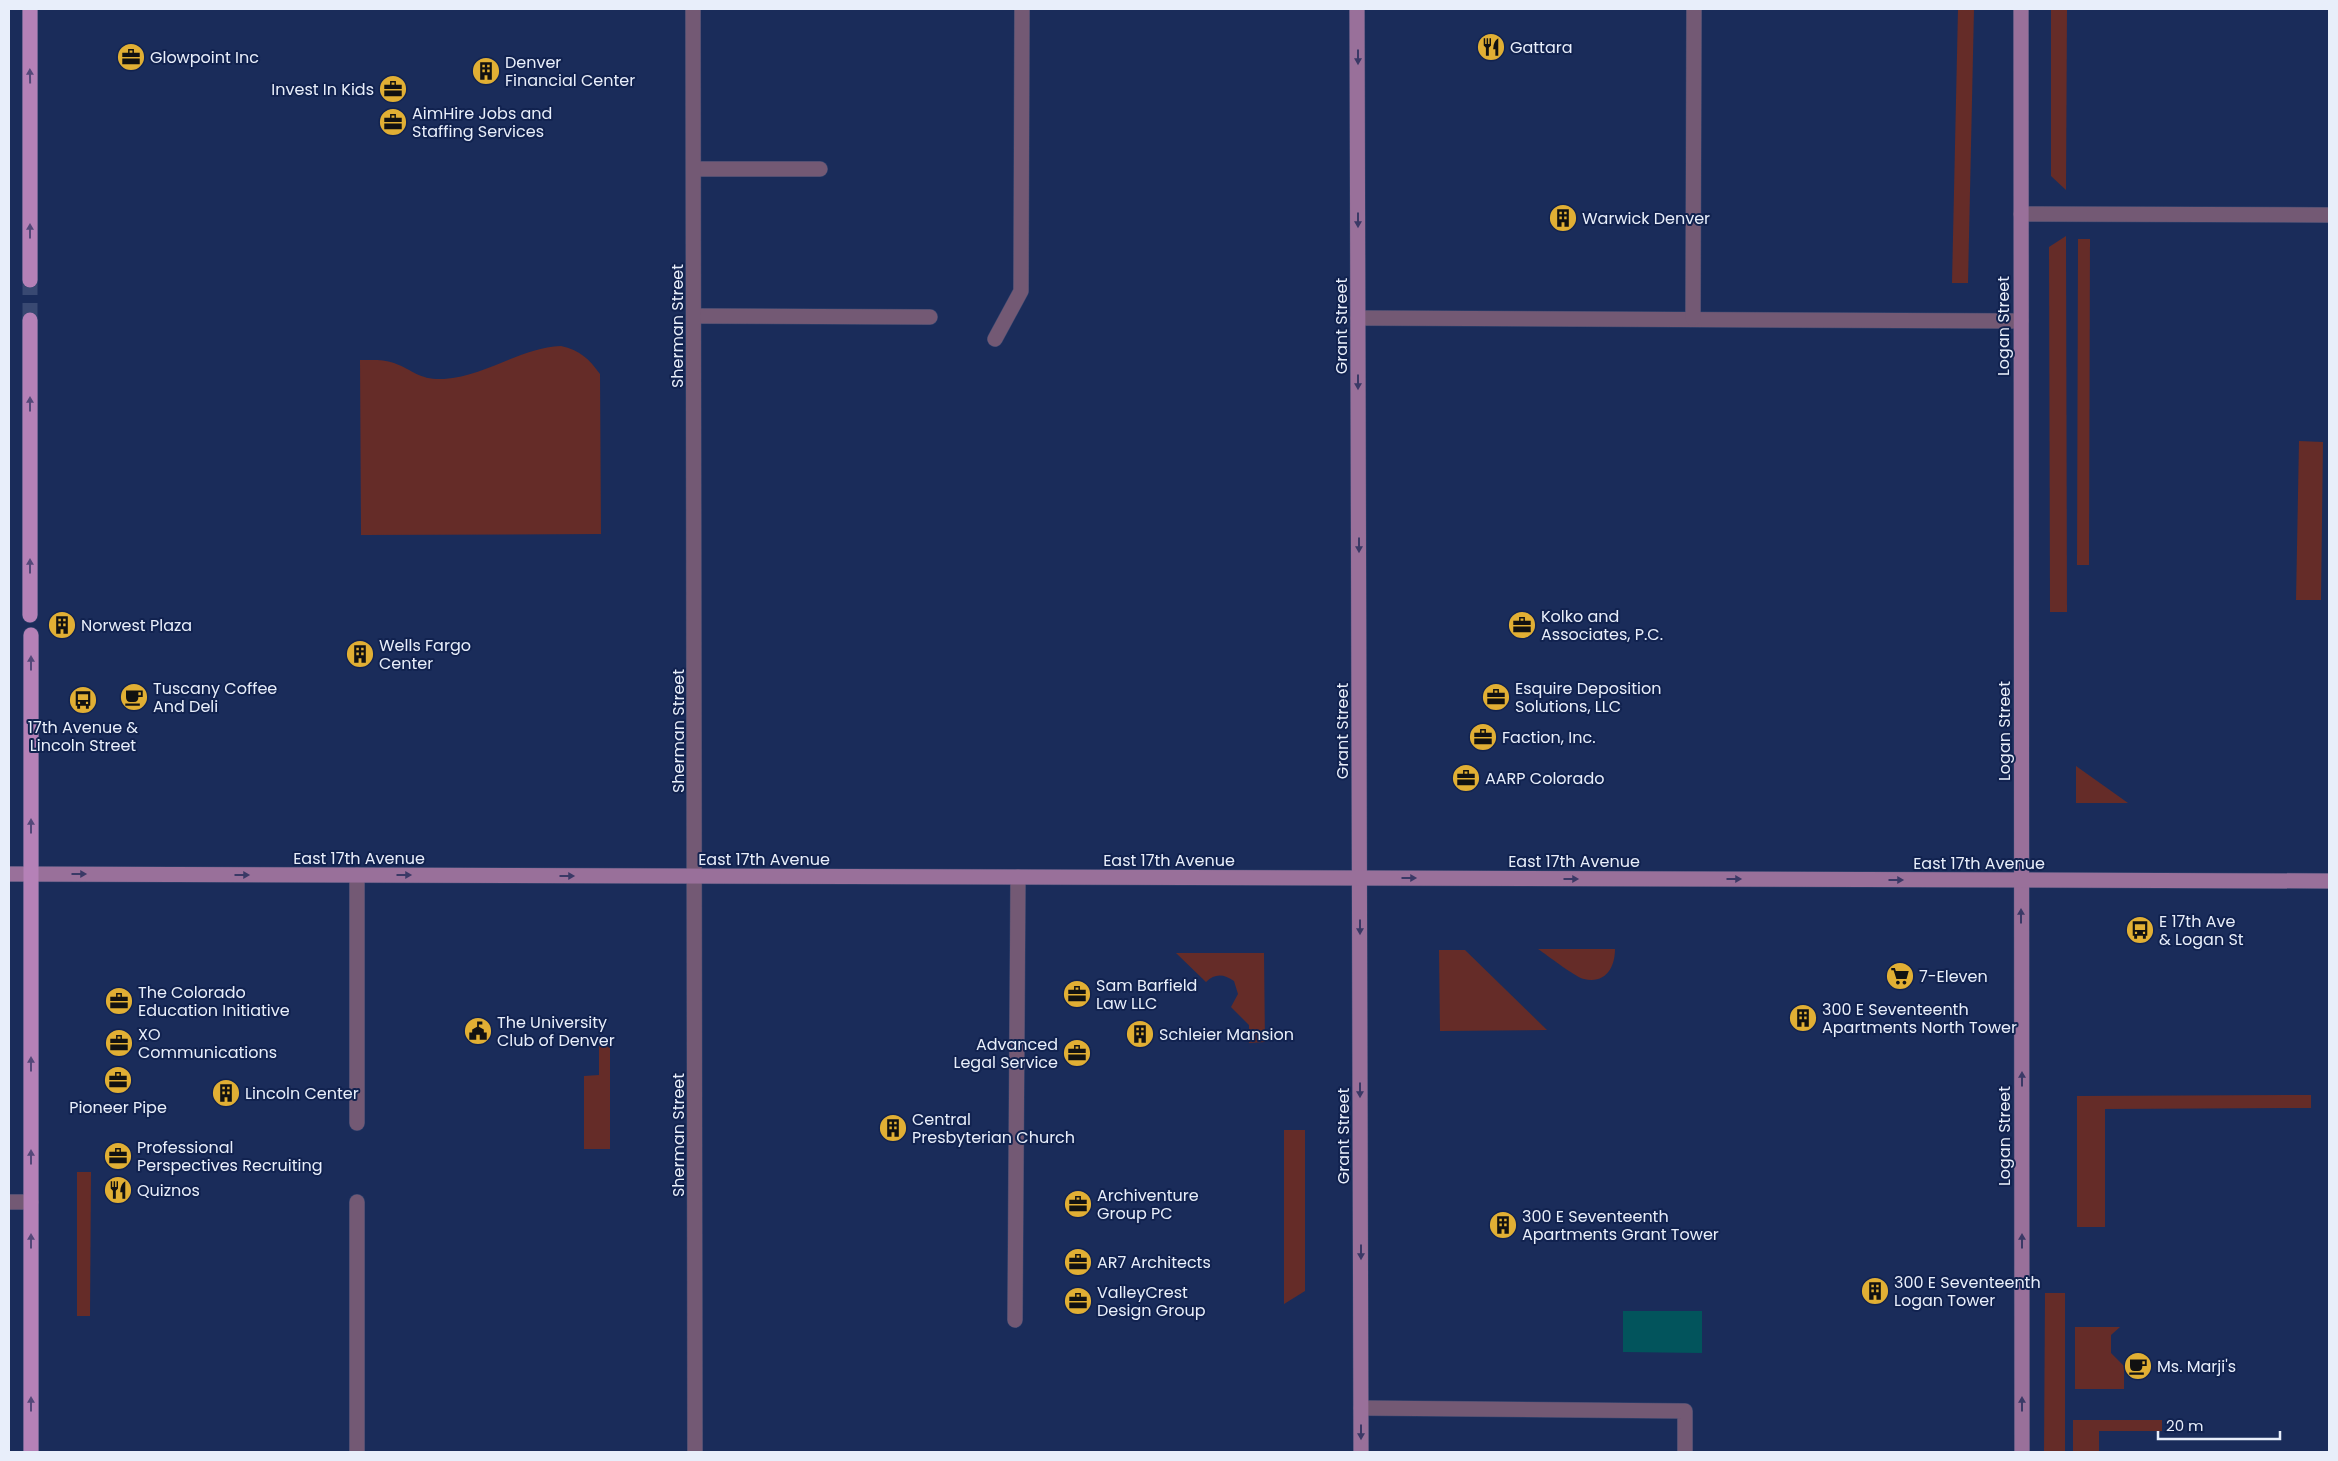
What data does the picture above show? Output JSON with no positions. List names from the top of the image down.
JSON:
{
  "streets": {
    "main road": ["Grant Street", "Logan Street", "East 17th Avenue"],
    "street": ["Sherman Street"]
  },
  "crossings": [
    ["Sherman Street", "East 17th Avenue"],
    ["Grant Street", "East 17th Avenue"],
    ["Logan Street", "East 17th Avenue"]
  ],
  "one_way": ["Grant Street", "Logan Street", "East 17th Avenue"],
  "places": {
    "restaurant": ["Gattara", "Quiznos"],
    "office": [
      "Glowpoint Inc",
      "Invest In Kids",
      "AimHire Jobs and Staffing Services",
      "Kolko and Associates, P.C.",
      "Esquire Deposition Solutions, LLC",
      "Faction, Inc.",
      "AARP Colorado",
      "Sam Barfield Law LLC",
      "The Colorado Education Initiative",
      "XO Communications",
      "Advanced Legal Service",
      "Pioneer Pipe",
      "Professional Perspectives Recruiting",
      "Archiventure Group PC",
      "AR7 Architects",
      "ValleyCrest Design Group"
    ],
    "building": [
      "Denver Financial Center",
      "Warwick Denver",
      "Norwest Plaza",
      "Wells Fargo Center",
      "300 E Seventeenth Apartments North Tower",
      "Schleier Mansion",
      "Lincoln Center",
      "Central Presbyterian Church",
      "300 E Seventeenth Apartments Grant Tower",
      "300 E Seventeenth Logan Tower"
    ],
    "cafe": ["Tuscany Coffee And Deli", "Ms. Marji's"],
    "bus stop": ["17th Avenue & Lincoln Street", "E 17th Ave & Logan St"],
    "supermarket": ["7-Eleven"],
    "public building": ["The University Club of Denver"]
  },
  "scale_bar": "20 m"
}
